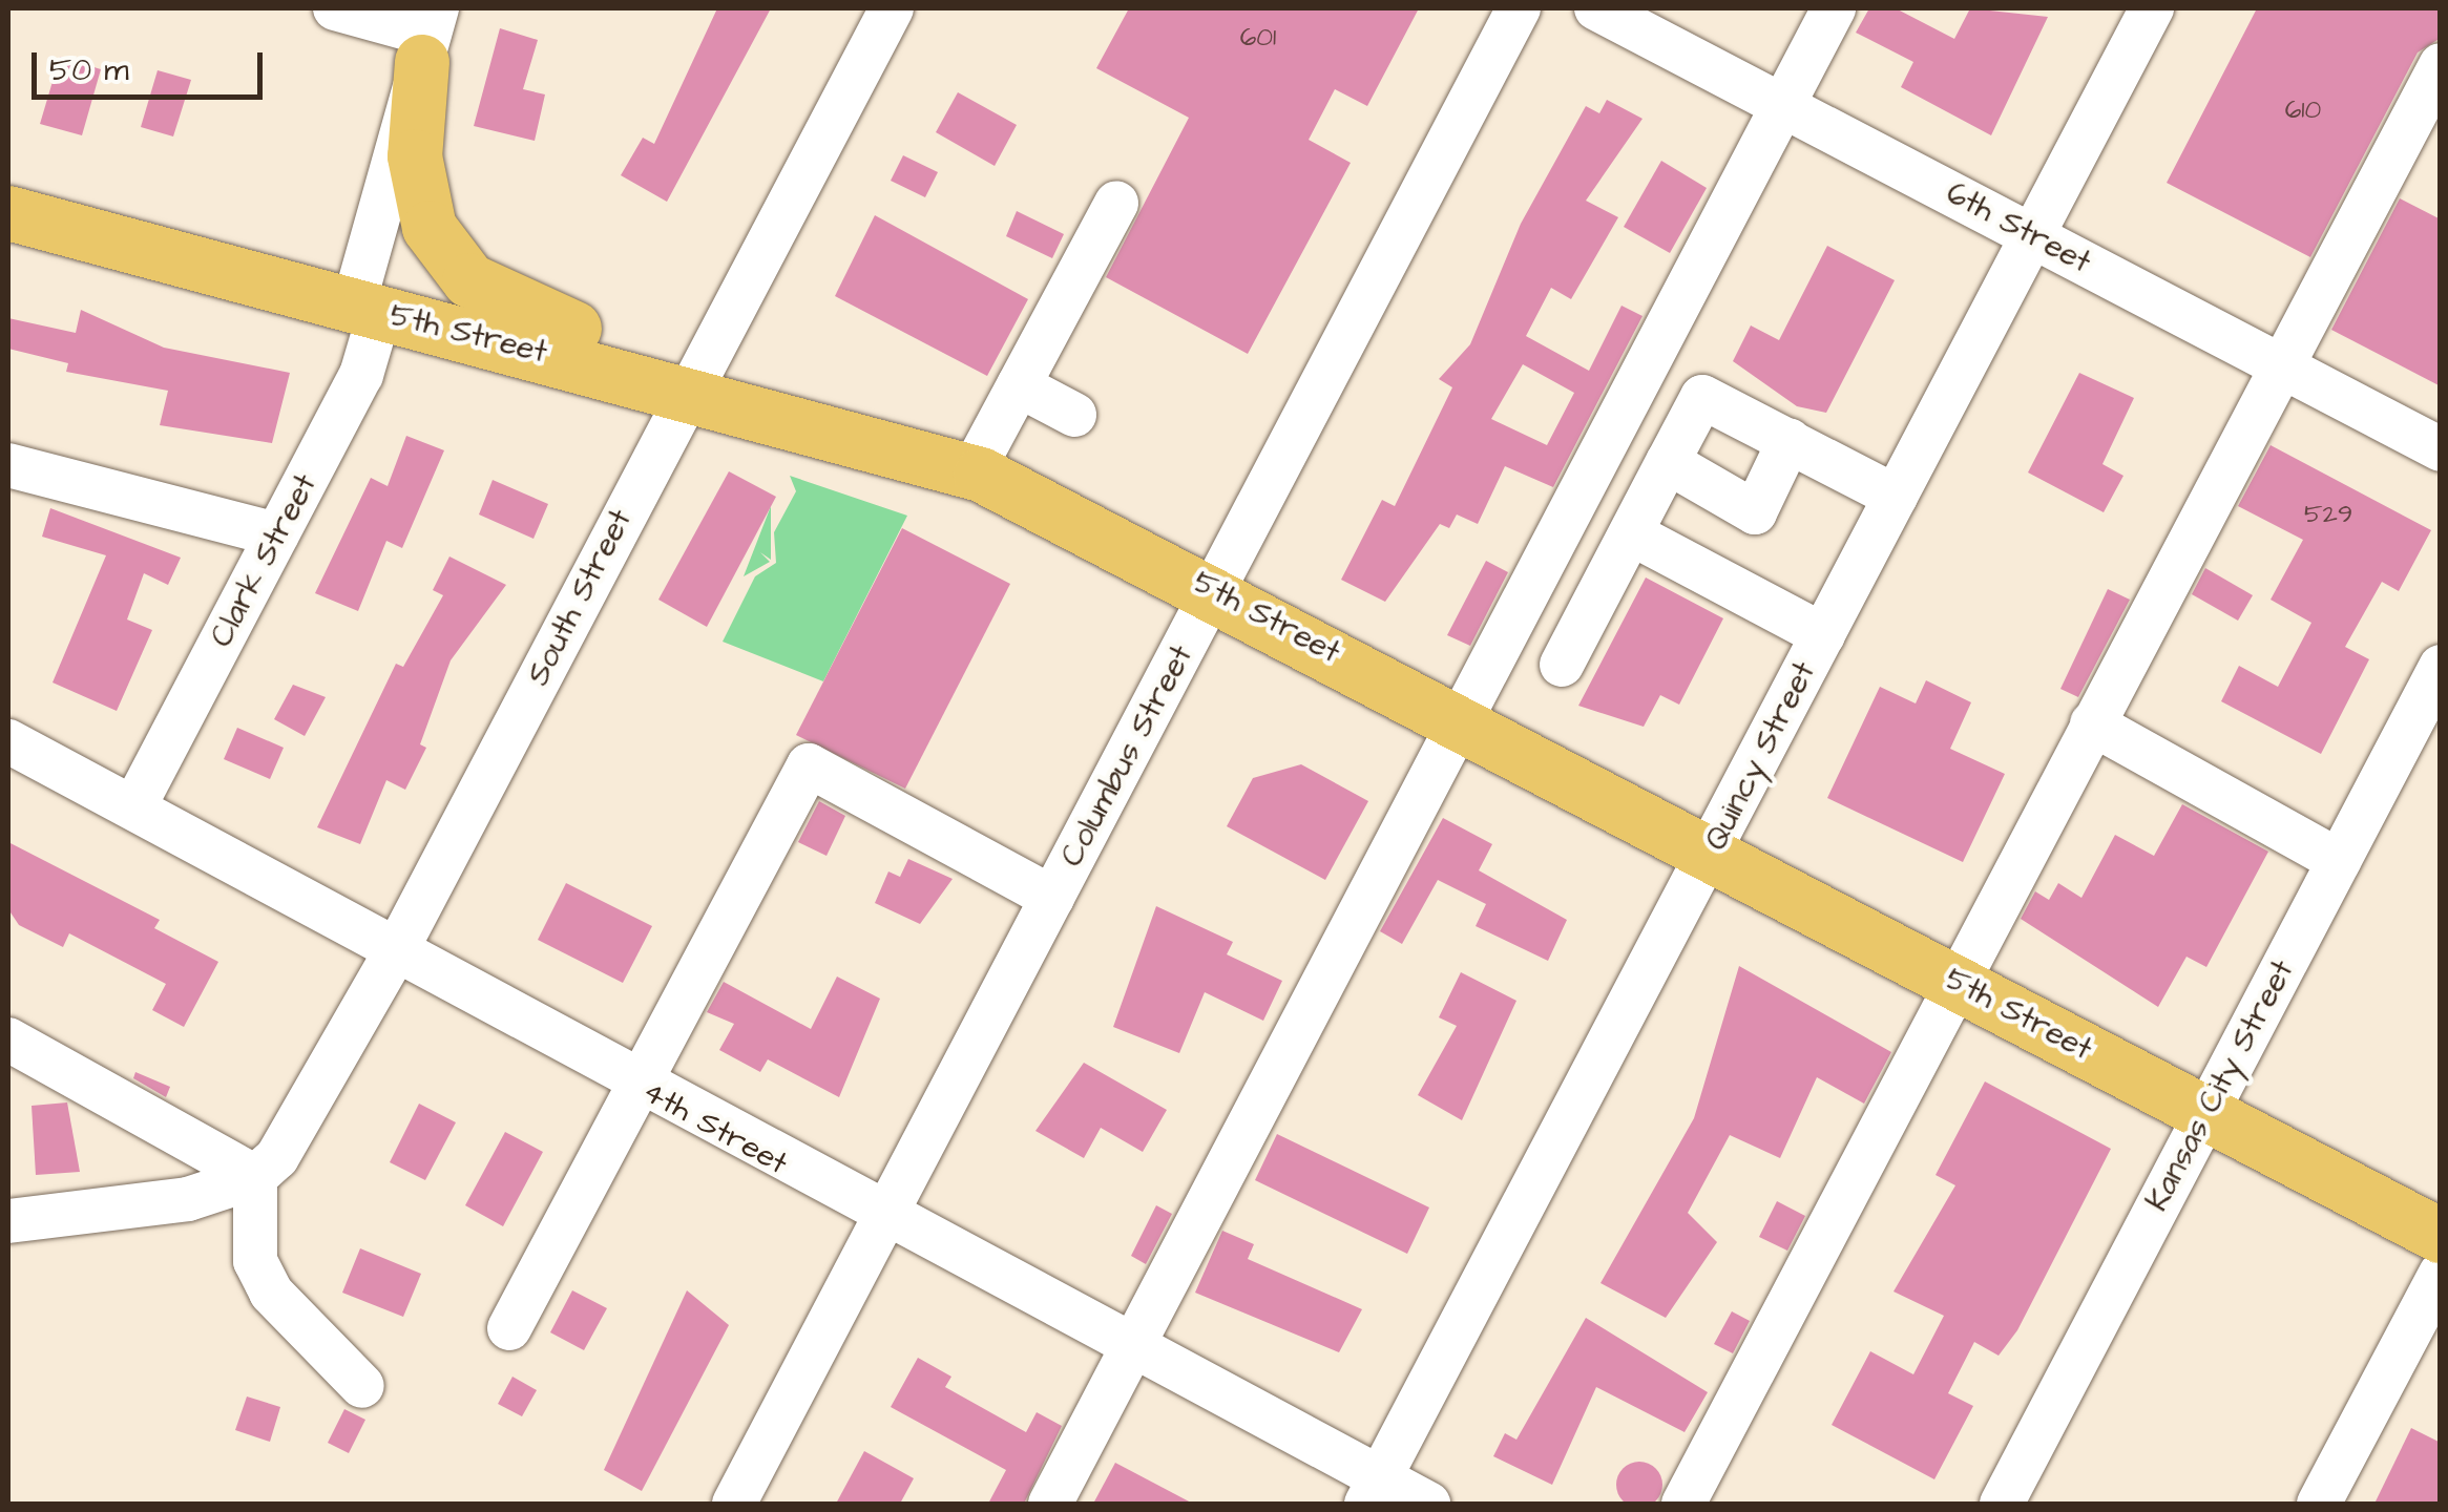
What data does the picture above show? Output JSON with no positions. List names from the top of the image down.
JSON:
{
  "streets": {
    "main road": ["5th Street"],
    "street": [
      "6th Street",
      "Clark Street",
      "South Street",
      "Columbus Street",
      "Quincy Street",
      "Kansas City Street",
      "4th Street"
    ]
  },
  "crossings": [
    ["6th Street", "Quincy Street"],
    ["5th Street", "Clark Street"],
    ["5th Street", "South Street"],
    ["5th Street", "Columbus Street"],
    ["5th Street", "Quincy Street"],
    ["5th Street", "Kansas City Street"],
    ["Clark Street", "4th Street"],
    ["South Street", "4th Street"],
    ["Columbus Street", "4th Street"],
    ["Quincy Street", "4th Street"]
  ],
  "house_numbers": ["601", "610", "529"],
  "scale_bar": "50 m"
}
